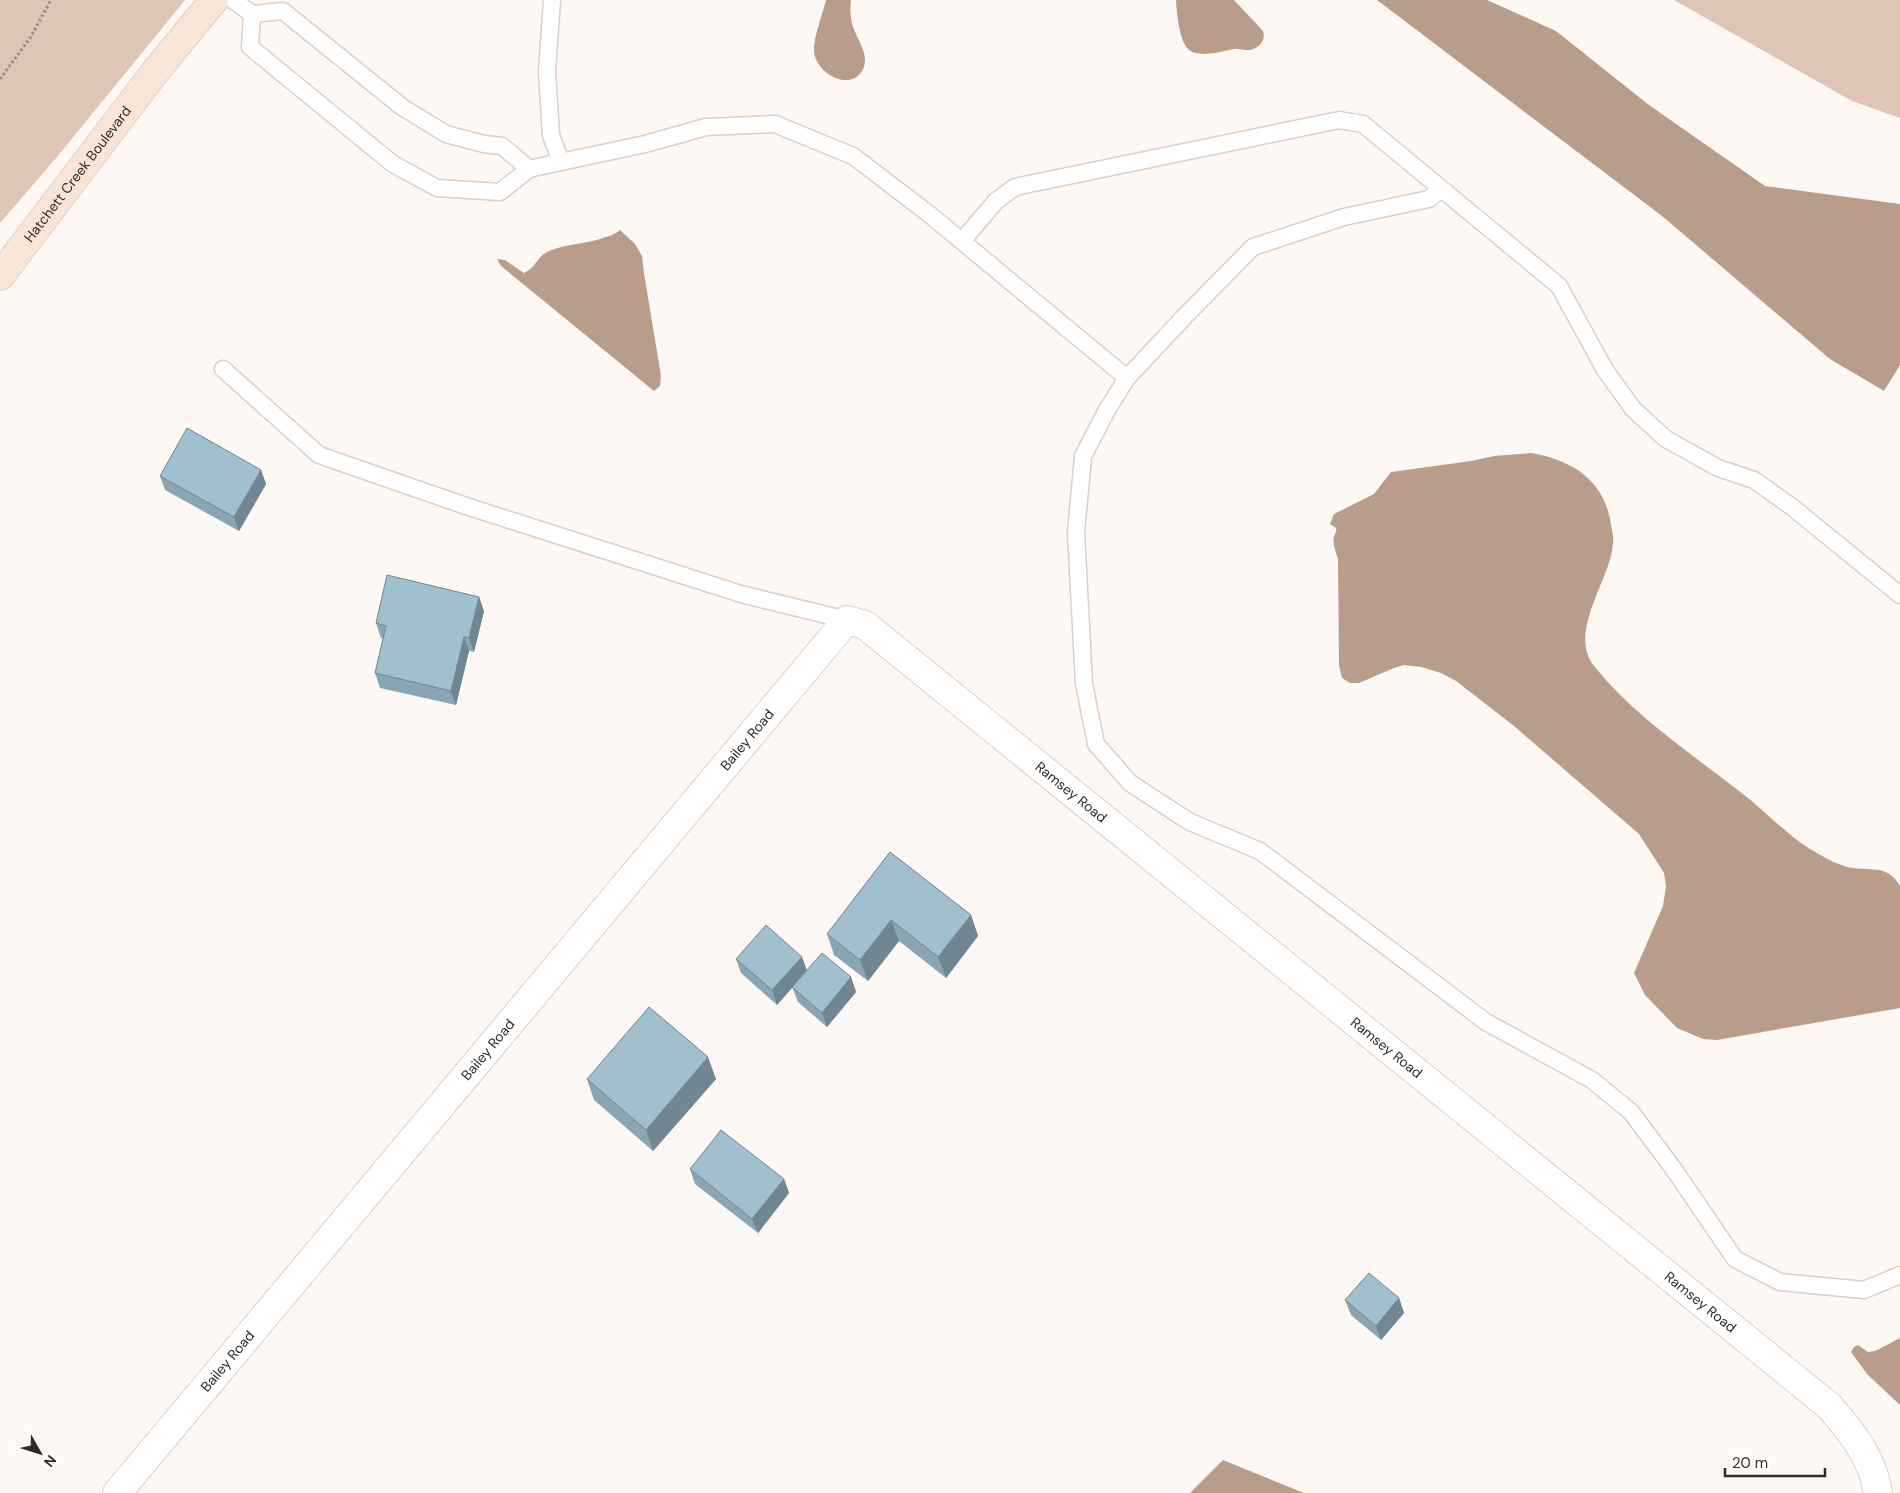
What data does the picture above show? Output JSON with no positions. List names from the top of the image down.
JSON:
{
  "streets": {
    "street": ["Hatchett Creek Boulevard", "Bailey Road", "Ramsey Road"]
  },
  "crossings": [
    ["Bailey Road", "Ramsey Road"]
  ],
  "scale_bar": "20 m",
  "north": "bottom right"
}
